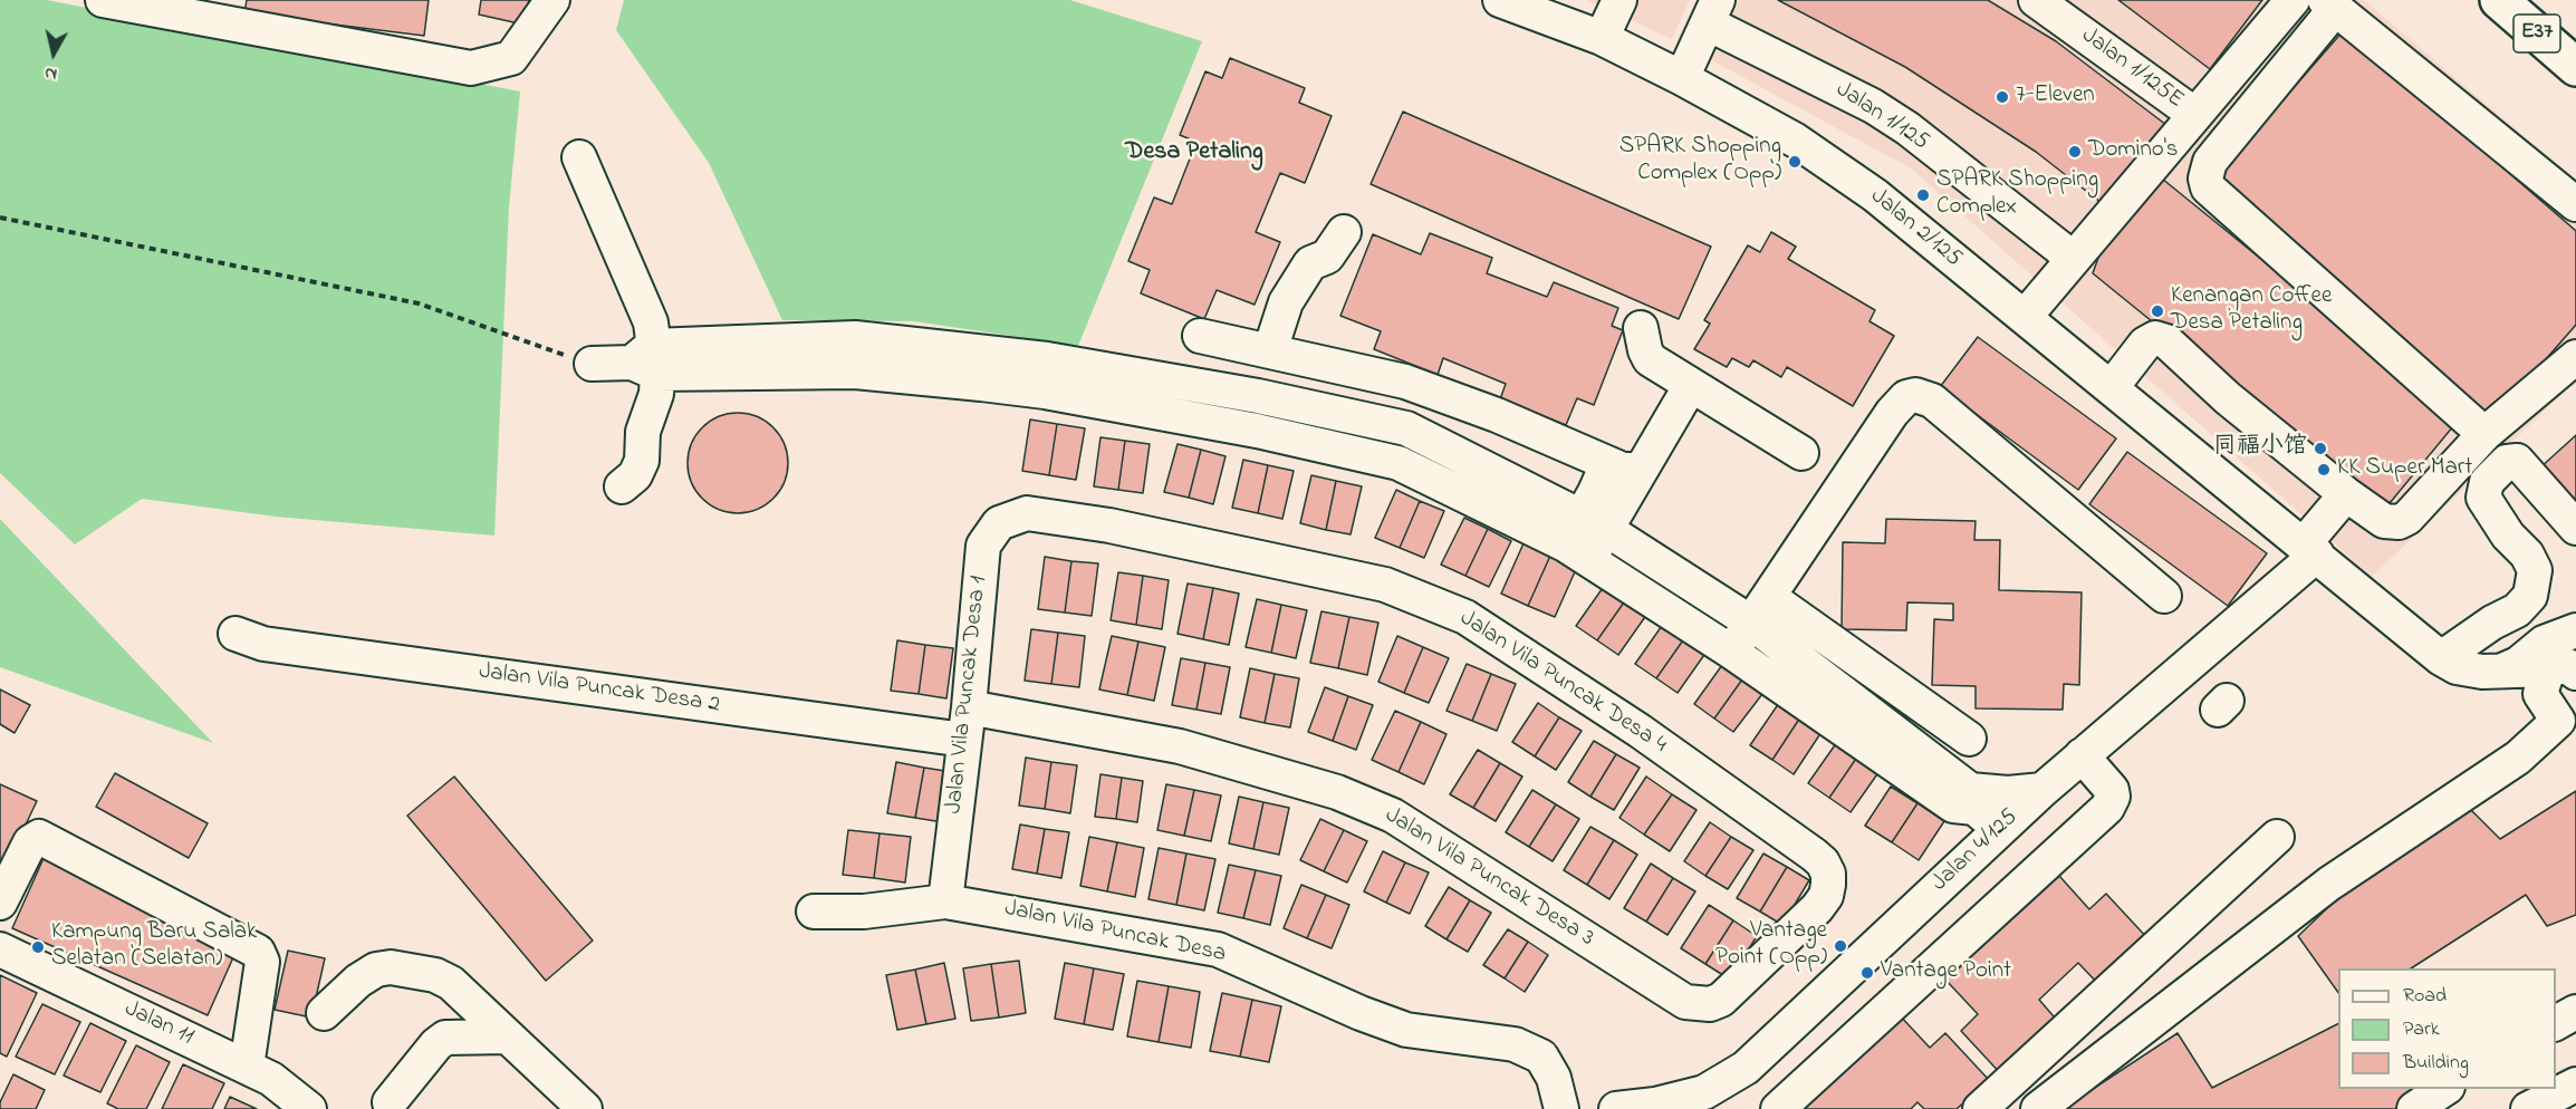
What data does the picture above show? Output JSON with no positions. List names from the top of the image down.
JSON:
{
  "streets": {
    "highway": ["E37"],
    "street": [
      "Jalan 1/125E",
      "Jalan 1/125",
      "Jalan 2/125",
      "Jalan Vila Puncak Desa 4",
      "Jalan Vila Puncak Desa 2",
      "Jalan Vila Puncak Desa 1",
      "Jalan 4/125",
      "Jalan Vila Puncak Desa 3",
      "Jalan Vila Puncak Desa",
      "Jalan 11"
    ]
  },
  "crossings": [
    ["Jalan 2/125", "Jalan 4/125"],
    ["Jalan Vila Puncak Desa 4", "Jalan Vila Puncak Desa 1"],
    ["Jalan Vila Puncak Desa 4", "Jalan Vila Puncak Desa 3"],
    ["Jalan Vila Puncak Desa 2", "Jalan Vila Puncak Desa 1"],
    ["Jalan Vila Puncak Desa 1", "Jalan Vila Puncak Desa 3"],
    ["Jalan Vila Puncak Desa 1", "Jalan Vila Puncak Desa"]
  ],
  "districts": ["Desa Petaling"],
  "places": [
    "7-Eleven",
    "Domino's",
    "SPARK Shopping Complex (Opp)",
    "SPARK Shopping Complex",
    "Kenangan Coffee Desa Petaling",
    "同福小馆",
    "KK Super Mart",
    "Vantage Point (Opp)",
    "Kampung Baru Salak Selatan (Selatan)",
    "Vantage Point"
  ],
  "legend": ["Road", "Park", "Building"],
  "north": "bottom"
}
